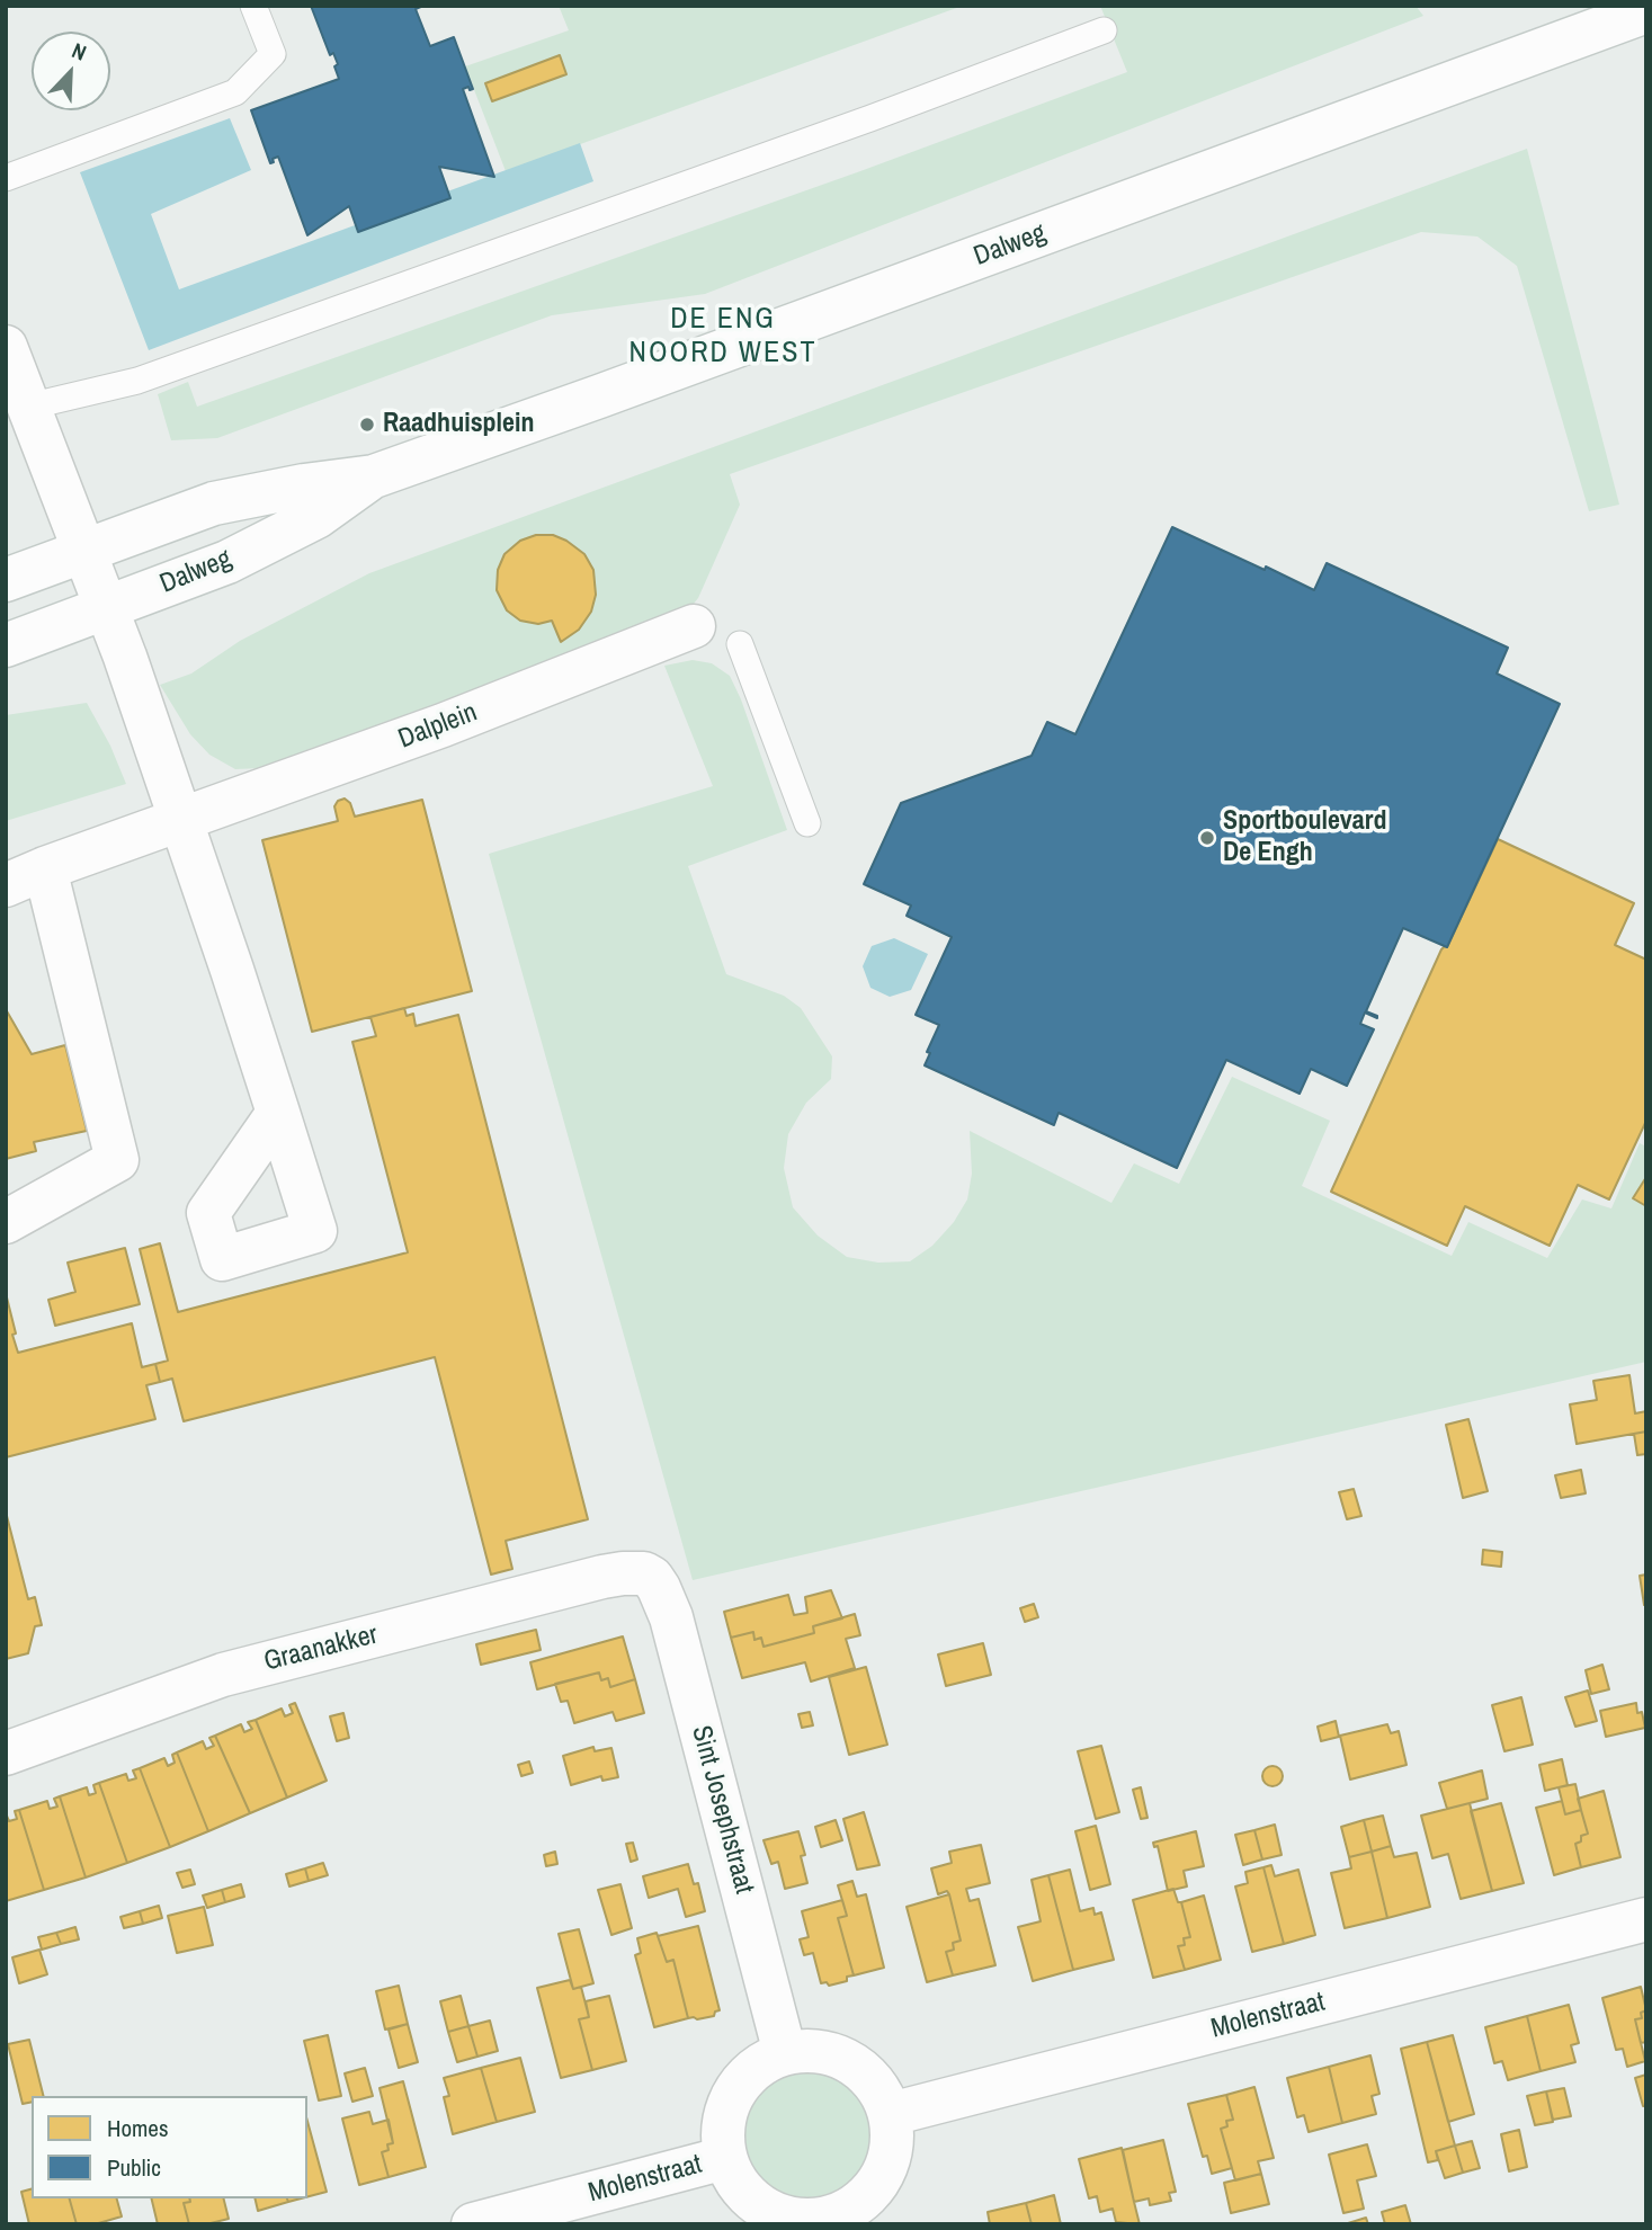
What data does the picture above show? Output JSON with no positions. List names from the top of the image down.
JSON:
{
  "streets": {
    "street": [
      "Dalweg",
      "Dalplein",
      "Graanakker",
      "Sint Josephstraat",
      "Molenstraat"
    ]
  },
  "crossings": [
    ["Graanakker", "Sint Josephstraat"],
    ["Sint Josephstraat", "Molenstraat"]
  ],
  "districts": ["DE ENG NOORD WEST"],
  "places": ["Raadhuisplein", "Sportboulevard De Engh"],
  "legend": ["Homes", "Public"],
  "north": "top right"
}
